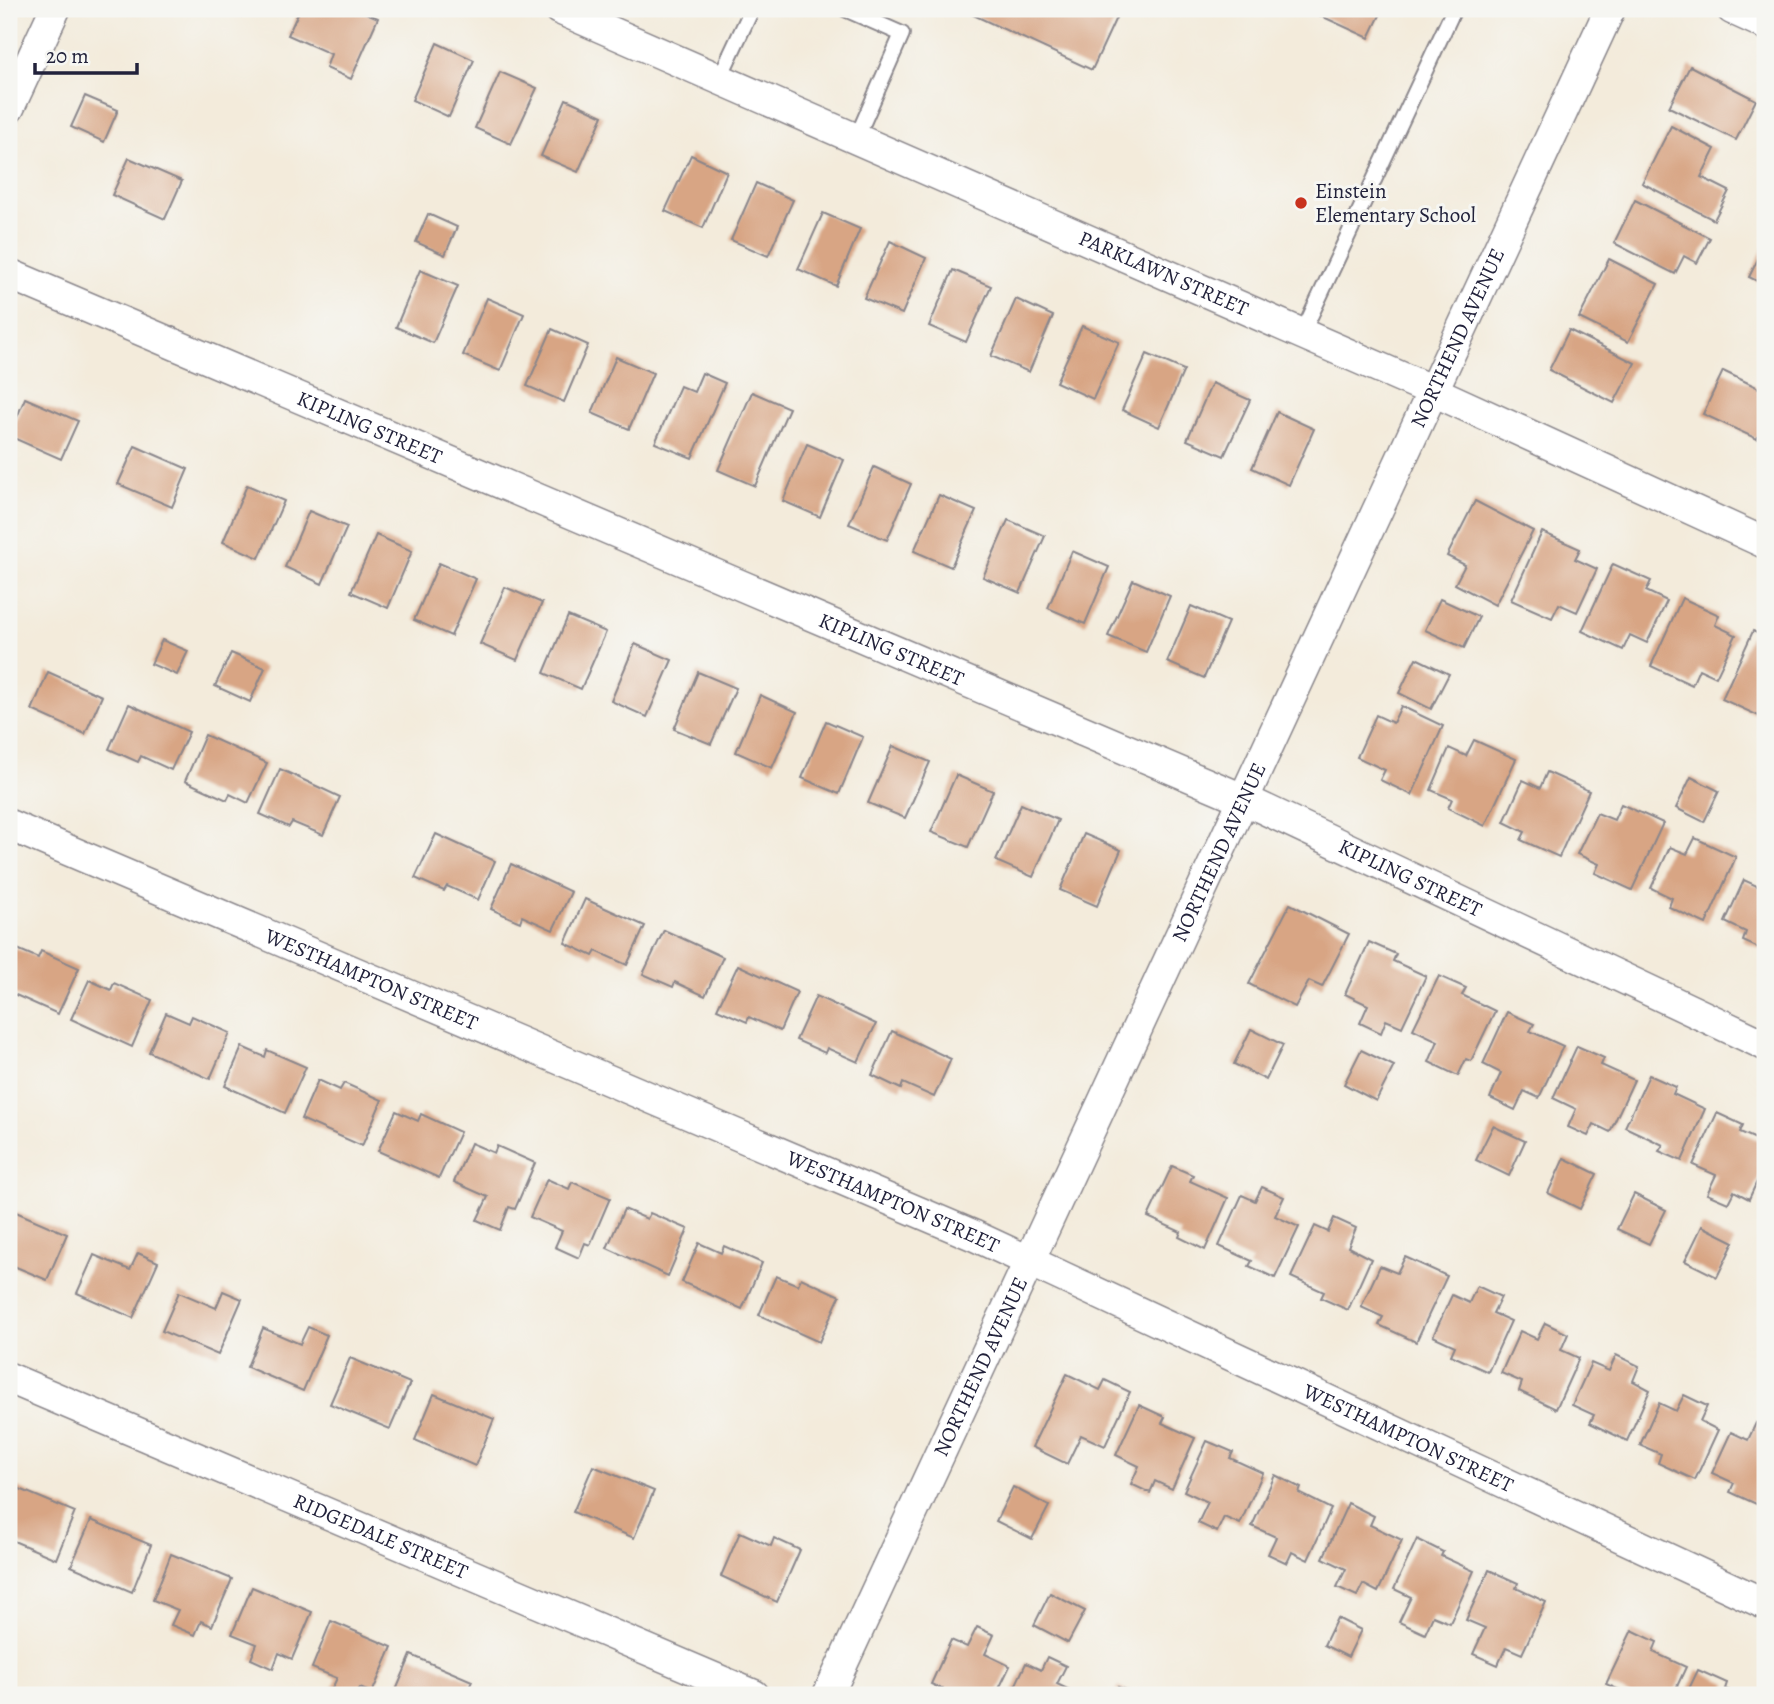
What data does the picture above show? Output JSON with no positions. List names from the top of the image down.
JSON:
{
  "streets": {
    "street": [
      "PARKLAWN STREET",
      "NORTHEND AVENUE",
      "KIPLING STREET",
      "WESTHAMPTON STREET",
      "RIDGEDALE STREET"
    ]
  },
  "crossings": [
    ["PARKLAWN STREET", "NORTHEND AVENUE"],
    ["NORTHEND AVENUE", "KIPLING STREET"],
    ["NORTHEND AVENUE", "WESTHAMPTON STREET"]
  ],
  "places": ["Einstein Elementary School"],
  "scale_bar": "20 m"
}
